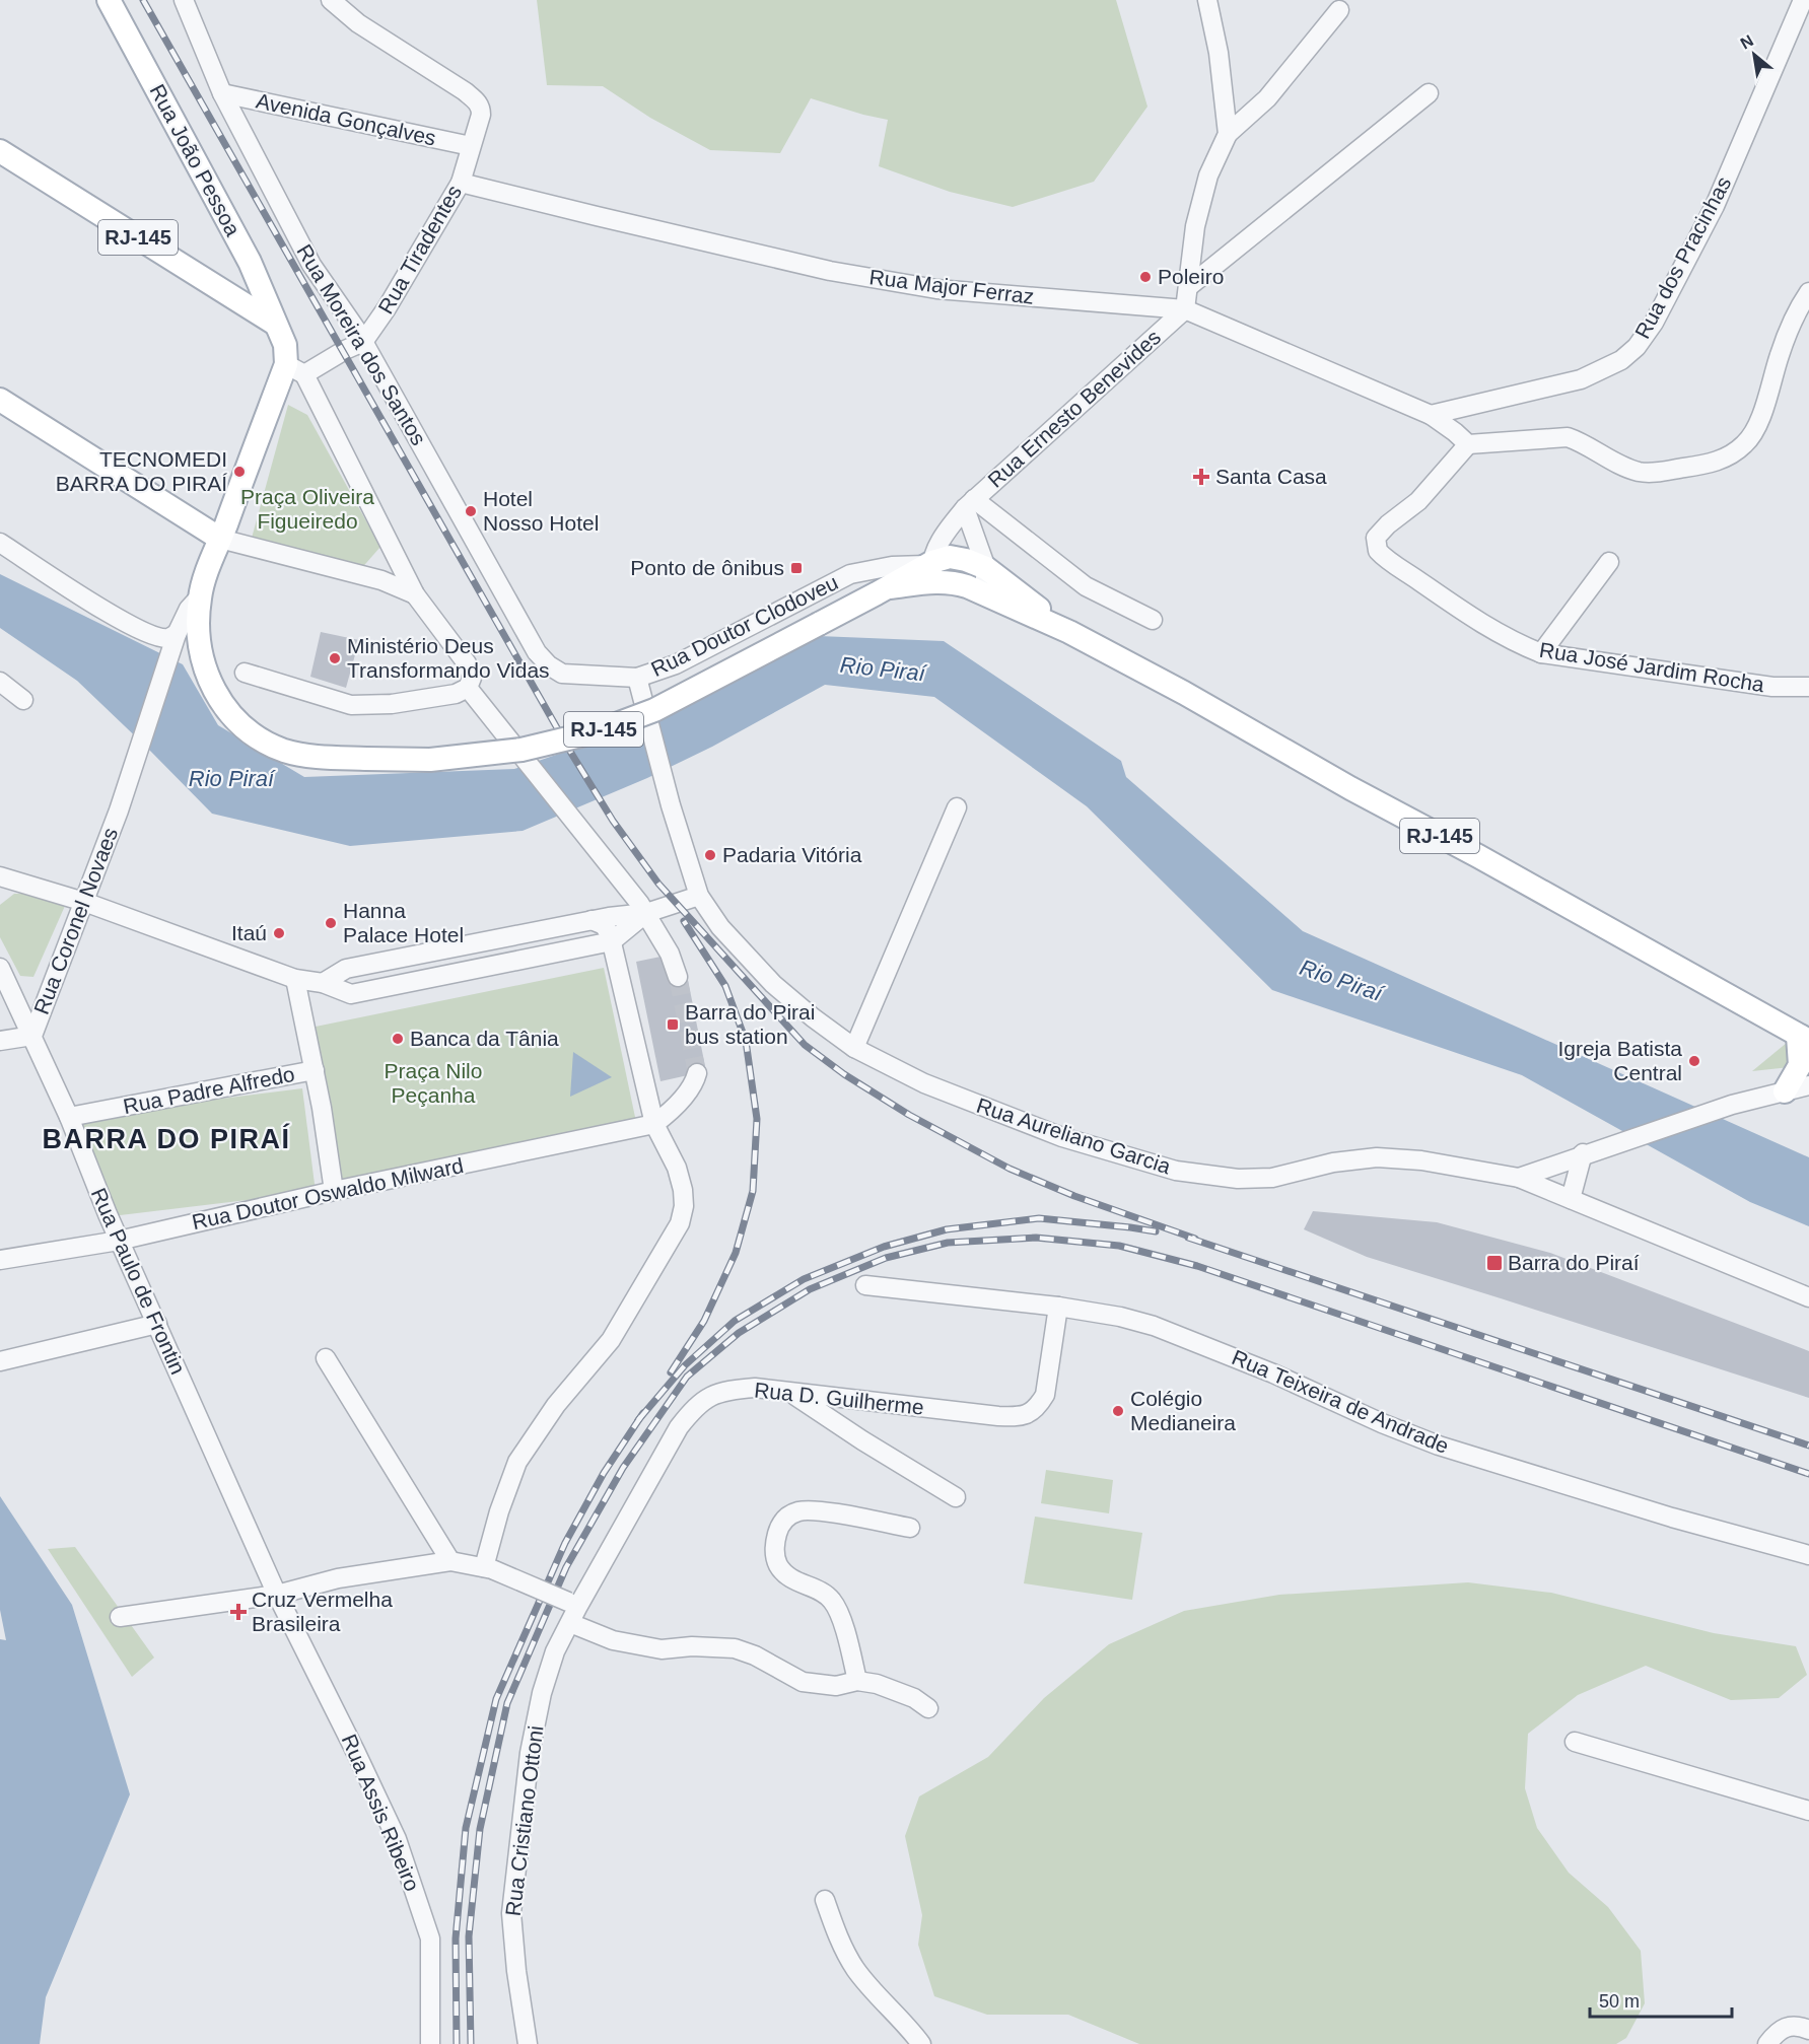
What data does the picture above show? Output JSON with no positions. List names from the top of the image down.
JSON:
{
  "streets": {
    "main road": ["Rua João Pessoa", "RJ-145"],
    "street": [
      "Avenida Gonçalves",
      "Rua Tiradentes",
      "Rua dos Pracinhas",
      "Rua Major Ferraz",
      "Rua Moreira dos Santos",
      "Rua Ernesto Benevides",
      "Rua Doutor Clodoveu",
      "Rua José Jardim Rocha",
      "Rua Coronel Novaes",
      "Rua Padre Alfredo",
      "Rua Aureliano Garcia",
      "Rua Doutor Oswaldo Milward",
      "Rua Paulo de Frontin",
      "Rua D. Guilherme",
      "Rua Teixeira de Andrade",
      "Rua Assis Ribeiro",
      "Rua Cristiano Ottoni"
    ]
  },
  "crossings": [
    ["Avenida Gonçalves", "Rua Tiradentes"],
    ["Avenida Gonçalves", "Rua Moreira dos Santos"],
    ["Rua João Pessoa", "RJ-145"],
    ["Rua João Pessoa", "Rua Tiradentes"],
    ["RJ-145", "Rua Ernesto Benevides"],
    ["RJ-145", "Rua Doutor Clodoveu"],
    ["RJ-145", "Rua Coronel Novaes"],
    ["Rua Tiradentes", "Rua Major Ferraz"],
    ["Rua Tiradentes", "Rua Moreira dos Santos"],
    ["Rua dos Pracinhas", "Rua Major Ferraz"],
    ["Rua Major Ferraz", "Rua Ernesto Benevides"],
    ["Rua Major Ferraz", "Rua José Jardim Rocha"],
    ["Rua Moreira dos Santos", "Rua Doutor Clodoveu"],
    ["Rua Ernesto Benevides", "Rua Doutor Clodoveu"],
    ["Rua Doutor Clodoveu", "Rua Aureliano Garcia"],
    ["Rua Coronel Novaes", "Rua Paulo de Frontin"],
    ["Rua Padre Alfredo", "Rua Paulo de Frontin"],
    ["Rua Doutor Oswaldo Milward", "Rua Paulo de Frontin"],
    ["Rua Paulo de Frontin", "Rua Assis Ribeiro"],
    ["Rua D. Guilherme", "Rua Teixeira de Andrade"],
    ["Rua D. Guilherme", "Rua Cristiano Ottoni"]
  ],
  "districts": ["BARRA DO PIRAÍ"],
  "water": ["Rio Piraí"],
  "parks": ["Praça Oliveira Figueiredo", "Praça Nilo Peçanha"],
  "places": {
    "other": [
      "Poleiro",
      "TECNOMEDI BARRA DO PIRAÍ",
      "Hotel Nosso Hotel",
      "Ministério Deus Transformando Vidas",
      "Padaria Vitória",
      "Hanna Palace Hotel",
      "Itaú",
      "Banca da Tânia",
      "Igreja Batista Central",
      "Colégio Medianeira"
    ],
    "health": ["Santa Casa", "Cruz Vermelha Brasileira"],
    "transit": ["Ponto de ônibus", "Barra do Pirai bus station", "Barra do Piraí"]
  },
  "scale_bar": "50 m",
  "north": "top left"
}
